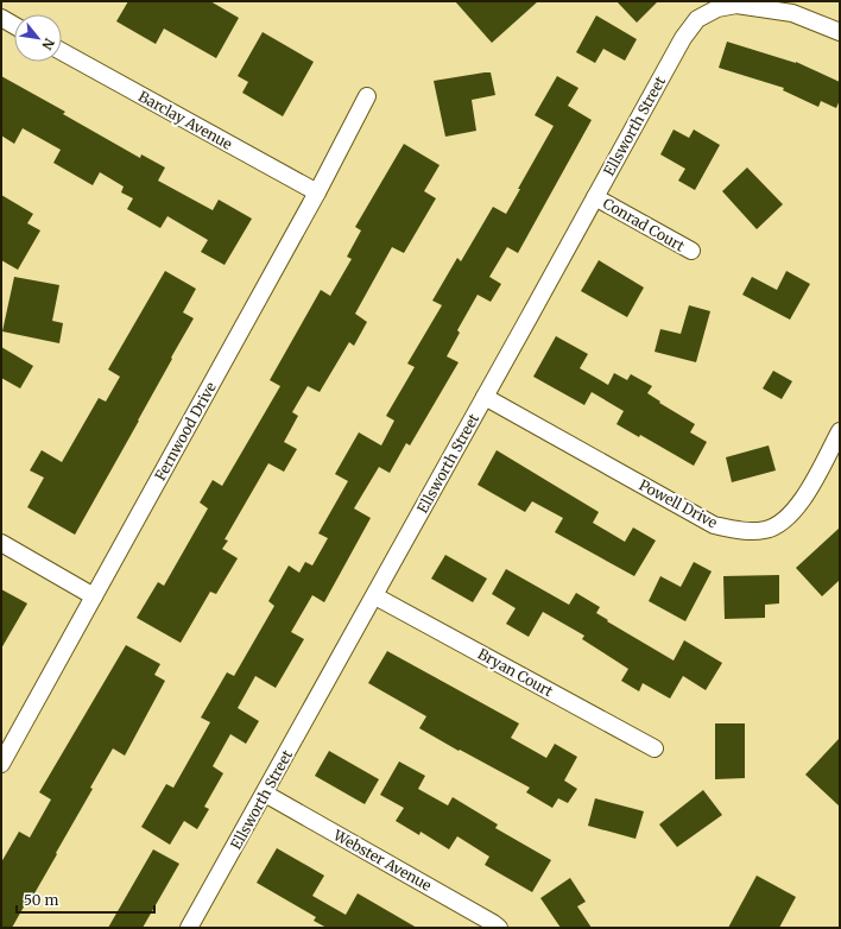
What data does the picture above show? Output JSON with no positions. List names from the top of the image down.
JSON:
{
  "streets": {
    "street": [
      "Barclay Avenue",
      "Ellsworth Street",
      "Conrad Court",
      "Fernwood Drive",
      "Powell Drive",
      "Bryan Court",
      "Webster Avenue"
    ]
  },
  "crossings": [
    ["Barclay Avenue", "Fernwood Drive"],
    ["Ellsworth Street", "Conrad Court"],
    ["Ellsworth Street", "Powell Drive"],
    ["Ellsworth Street", "Bryan Court"],
    ["Ellsworth Street", "Webster Avenue"]
  ],
  "scale_bar": "50 m",
  "north": "bottom right"
}
